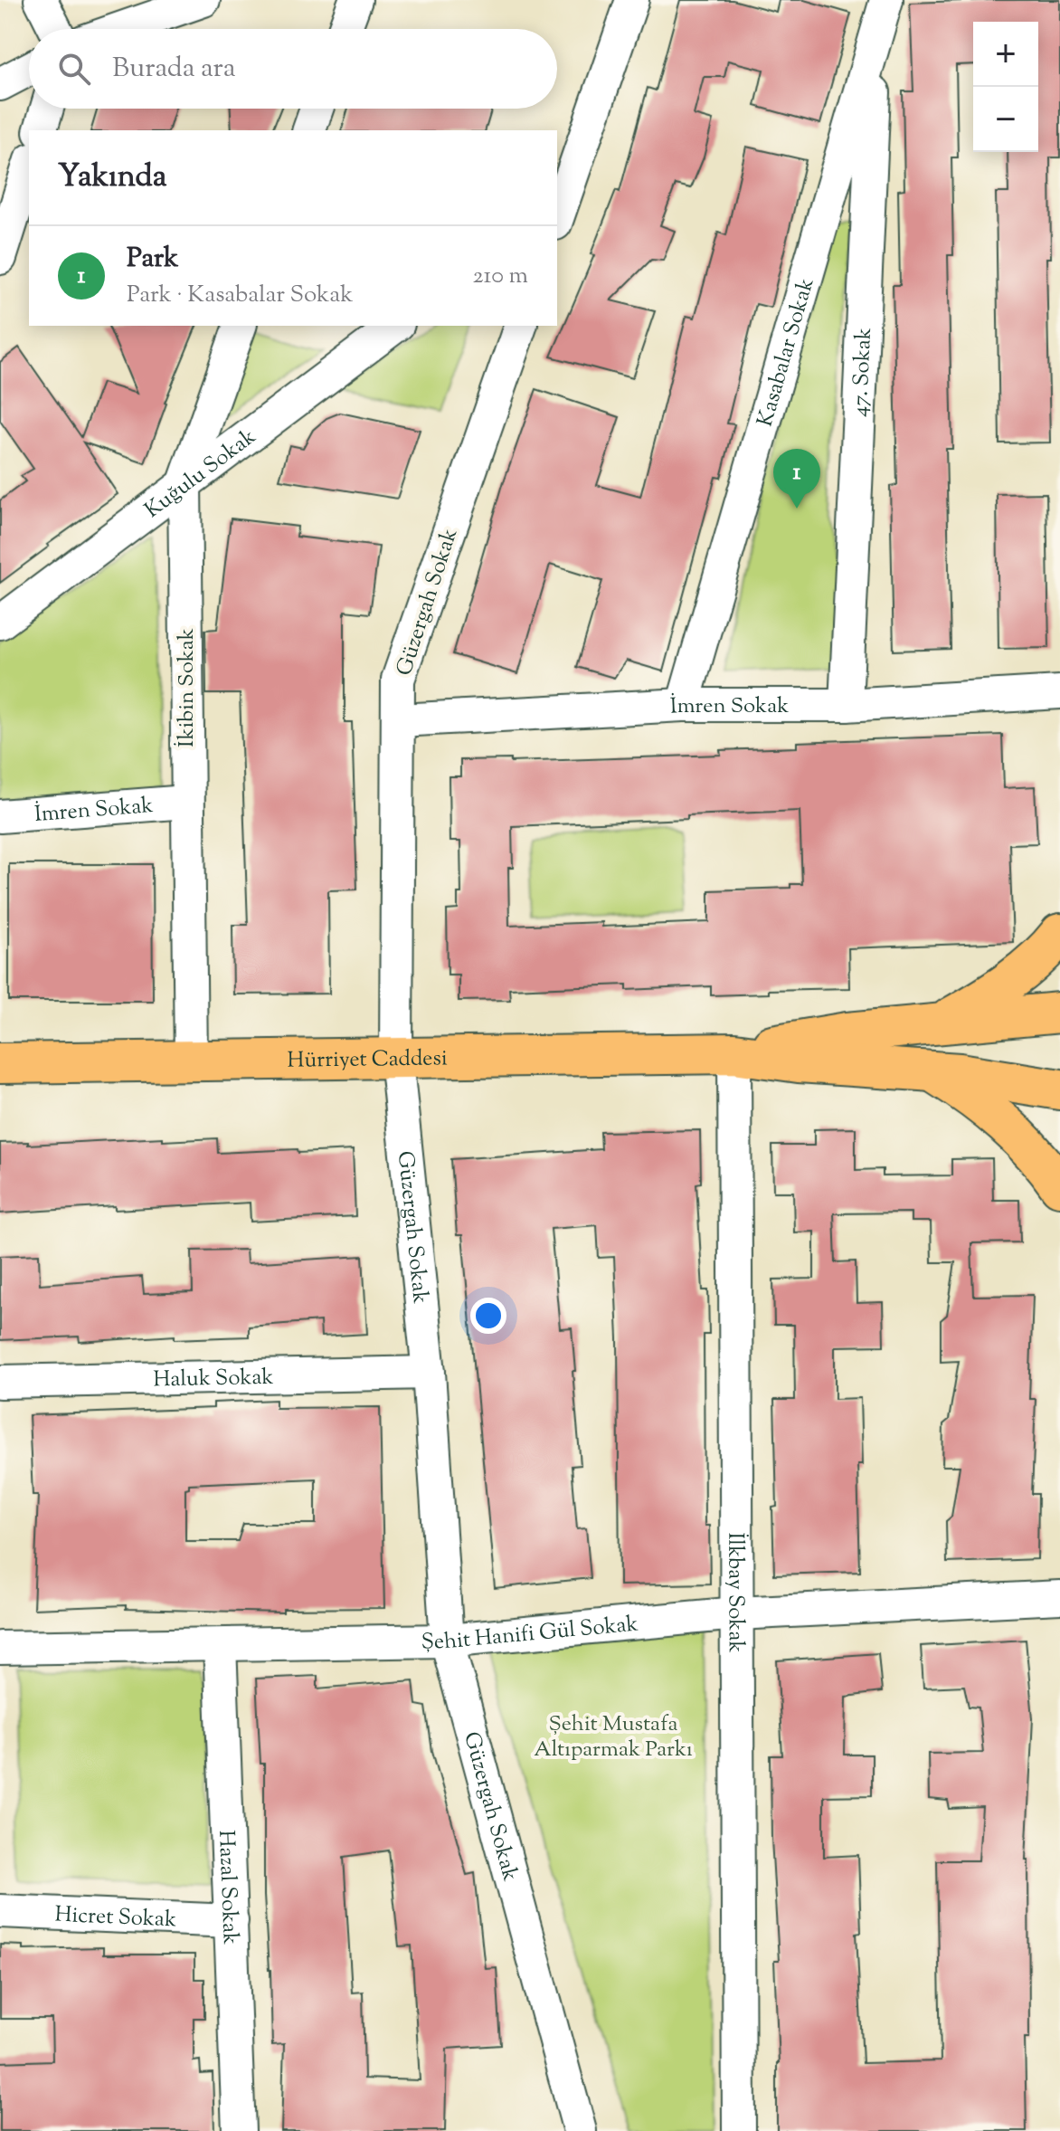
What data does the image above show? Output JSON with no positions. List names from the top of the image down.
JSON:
{
  "streets": {
    "main road": ["Hürriyet Caddesi"],
    "street": [
      "Kasabalar Sokak",
      "47. Sokak",
      "Kuğulu Sokak",
      "Güzergah Sokak",
      "İkibin Sokak",
      "İmren Sokak",
      "Haluk Sokak",
      "İlkbay Sokak",
      "Şehit Hanifi Gül Sokak",
      "Hazal Sokak",
      "Hicret Sokak"
    ]
  },
  "crossings": [
    ["Kasabalar Sokak", "47. Sokak"],
    ["Kasabalar Sokak", "İmren Sokak"],
    ["47. Sokak", "İmren Sokak"],
    ["Kuğulu Sokak", "İkibin Sokak"],
    ["Güzergah Sokak", "İmren Sokak"],
    ["Güzergah Sokak", "Hürriyet Caddesi"],
    ["Güzergah Sokak", "Haluk Sokak"],
    ["Güzergah Sokak", "Şehit Hanifi Gül Sokak"],
    ["İkibin Sokak", "İmren Sokak"],
    ["İkibin Sokak", "Hürriyet Caddesi"],
    ["Hürriyet Caddesi", "İlkbay Sokak"],
    ["İlkbay Sokak", "Şehit Hanifi Gül Sokak"],
    ["Şehit Hanifi Gül Sokak", "Hazal Sokak"],
    ["Hazal Sokak", "Hicret Sokak"]
  ],
  "parks": ["Şehit Mustafa Altıparmak Parkı"],
  "page": {
    "map_buttons": ["+", "−"],
    "search": "Burada ara",
    "heading": "Yakında",
    "list": [
      {
        "mark": "1",
        "name": "Park",
        "note": "Park · Kasabalar Sokak",
        "value": "210 m"
      }
    ],
    "pins": "1"
  }
}
